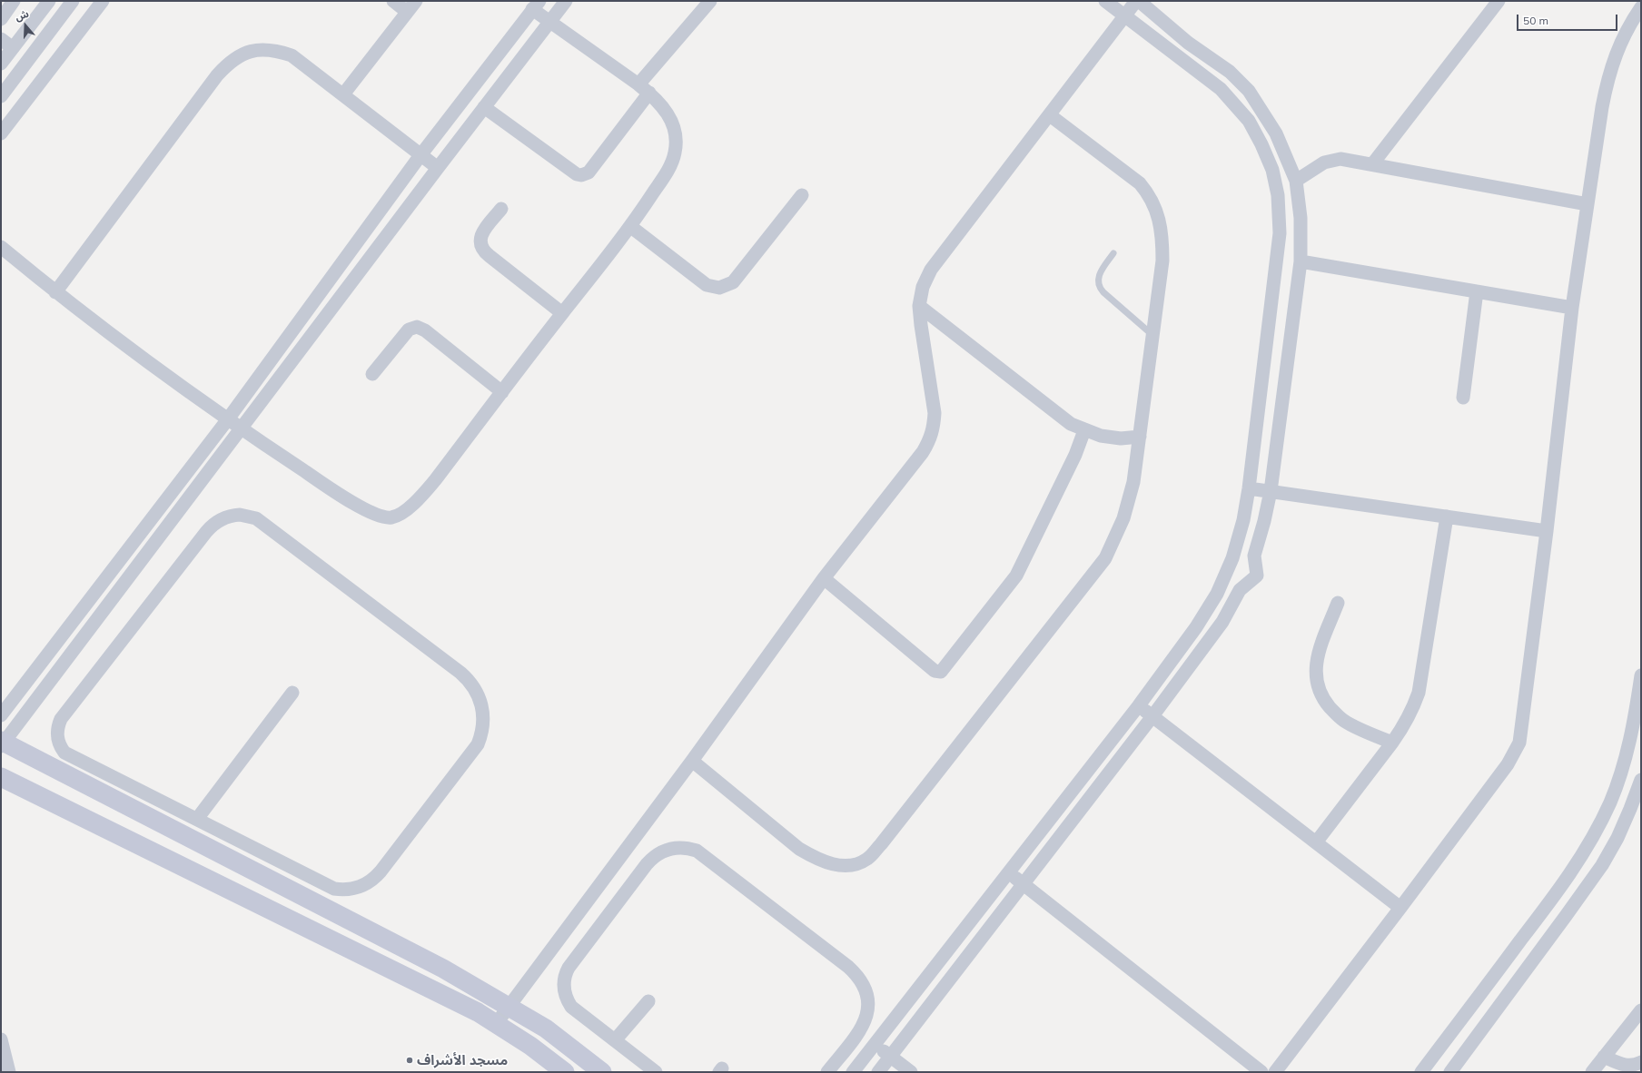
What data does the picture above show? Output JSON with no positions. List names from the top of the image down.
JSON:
{
  "places": ["مسجد الأشراف"],
  "scale_bar": "50 m",
  "north": "top"
}
